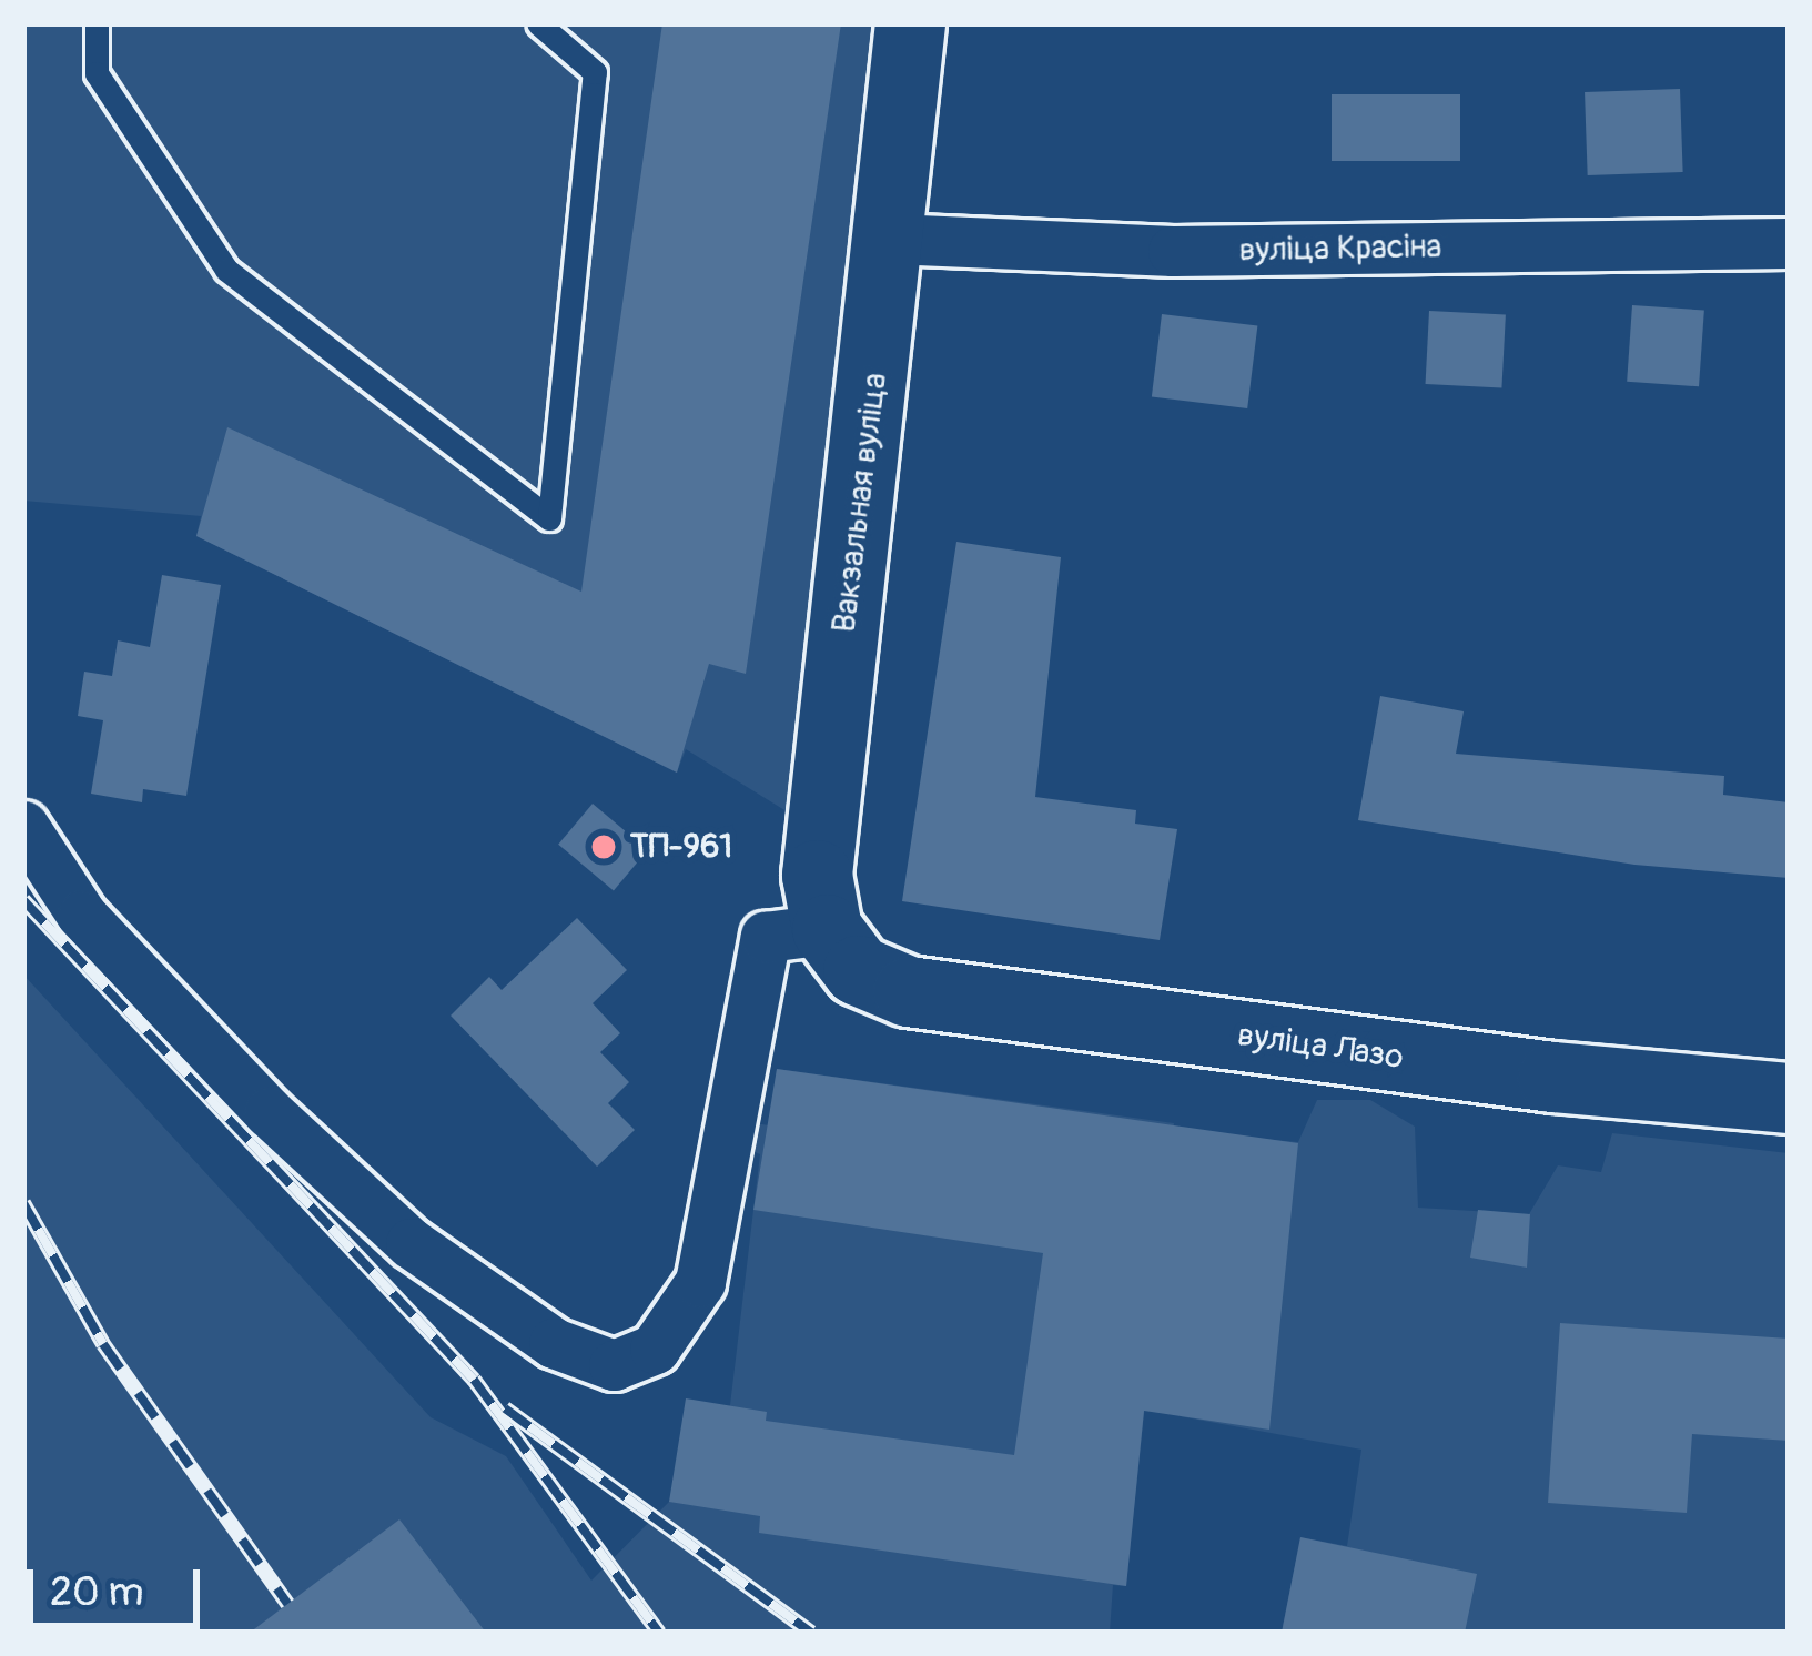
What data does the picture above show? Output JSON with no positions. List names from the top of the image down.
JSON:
{
  "streets": {
    "main road": ["Вакзальная вуліца", "вуліца Лазо"],
    "street": ["вуліца Красіна"]
  },
  "crossings": [
    ["вуліца Красіна", "Вакзальная вуліца"],
    ["Вакзальная вуліца", "вуліца Лазо"]
  ],
  "places": ["ТП-961"],
  "scale_bar": "20 m"
}
